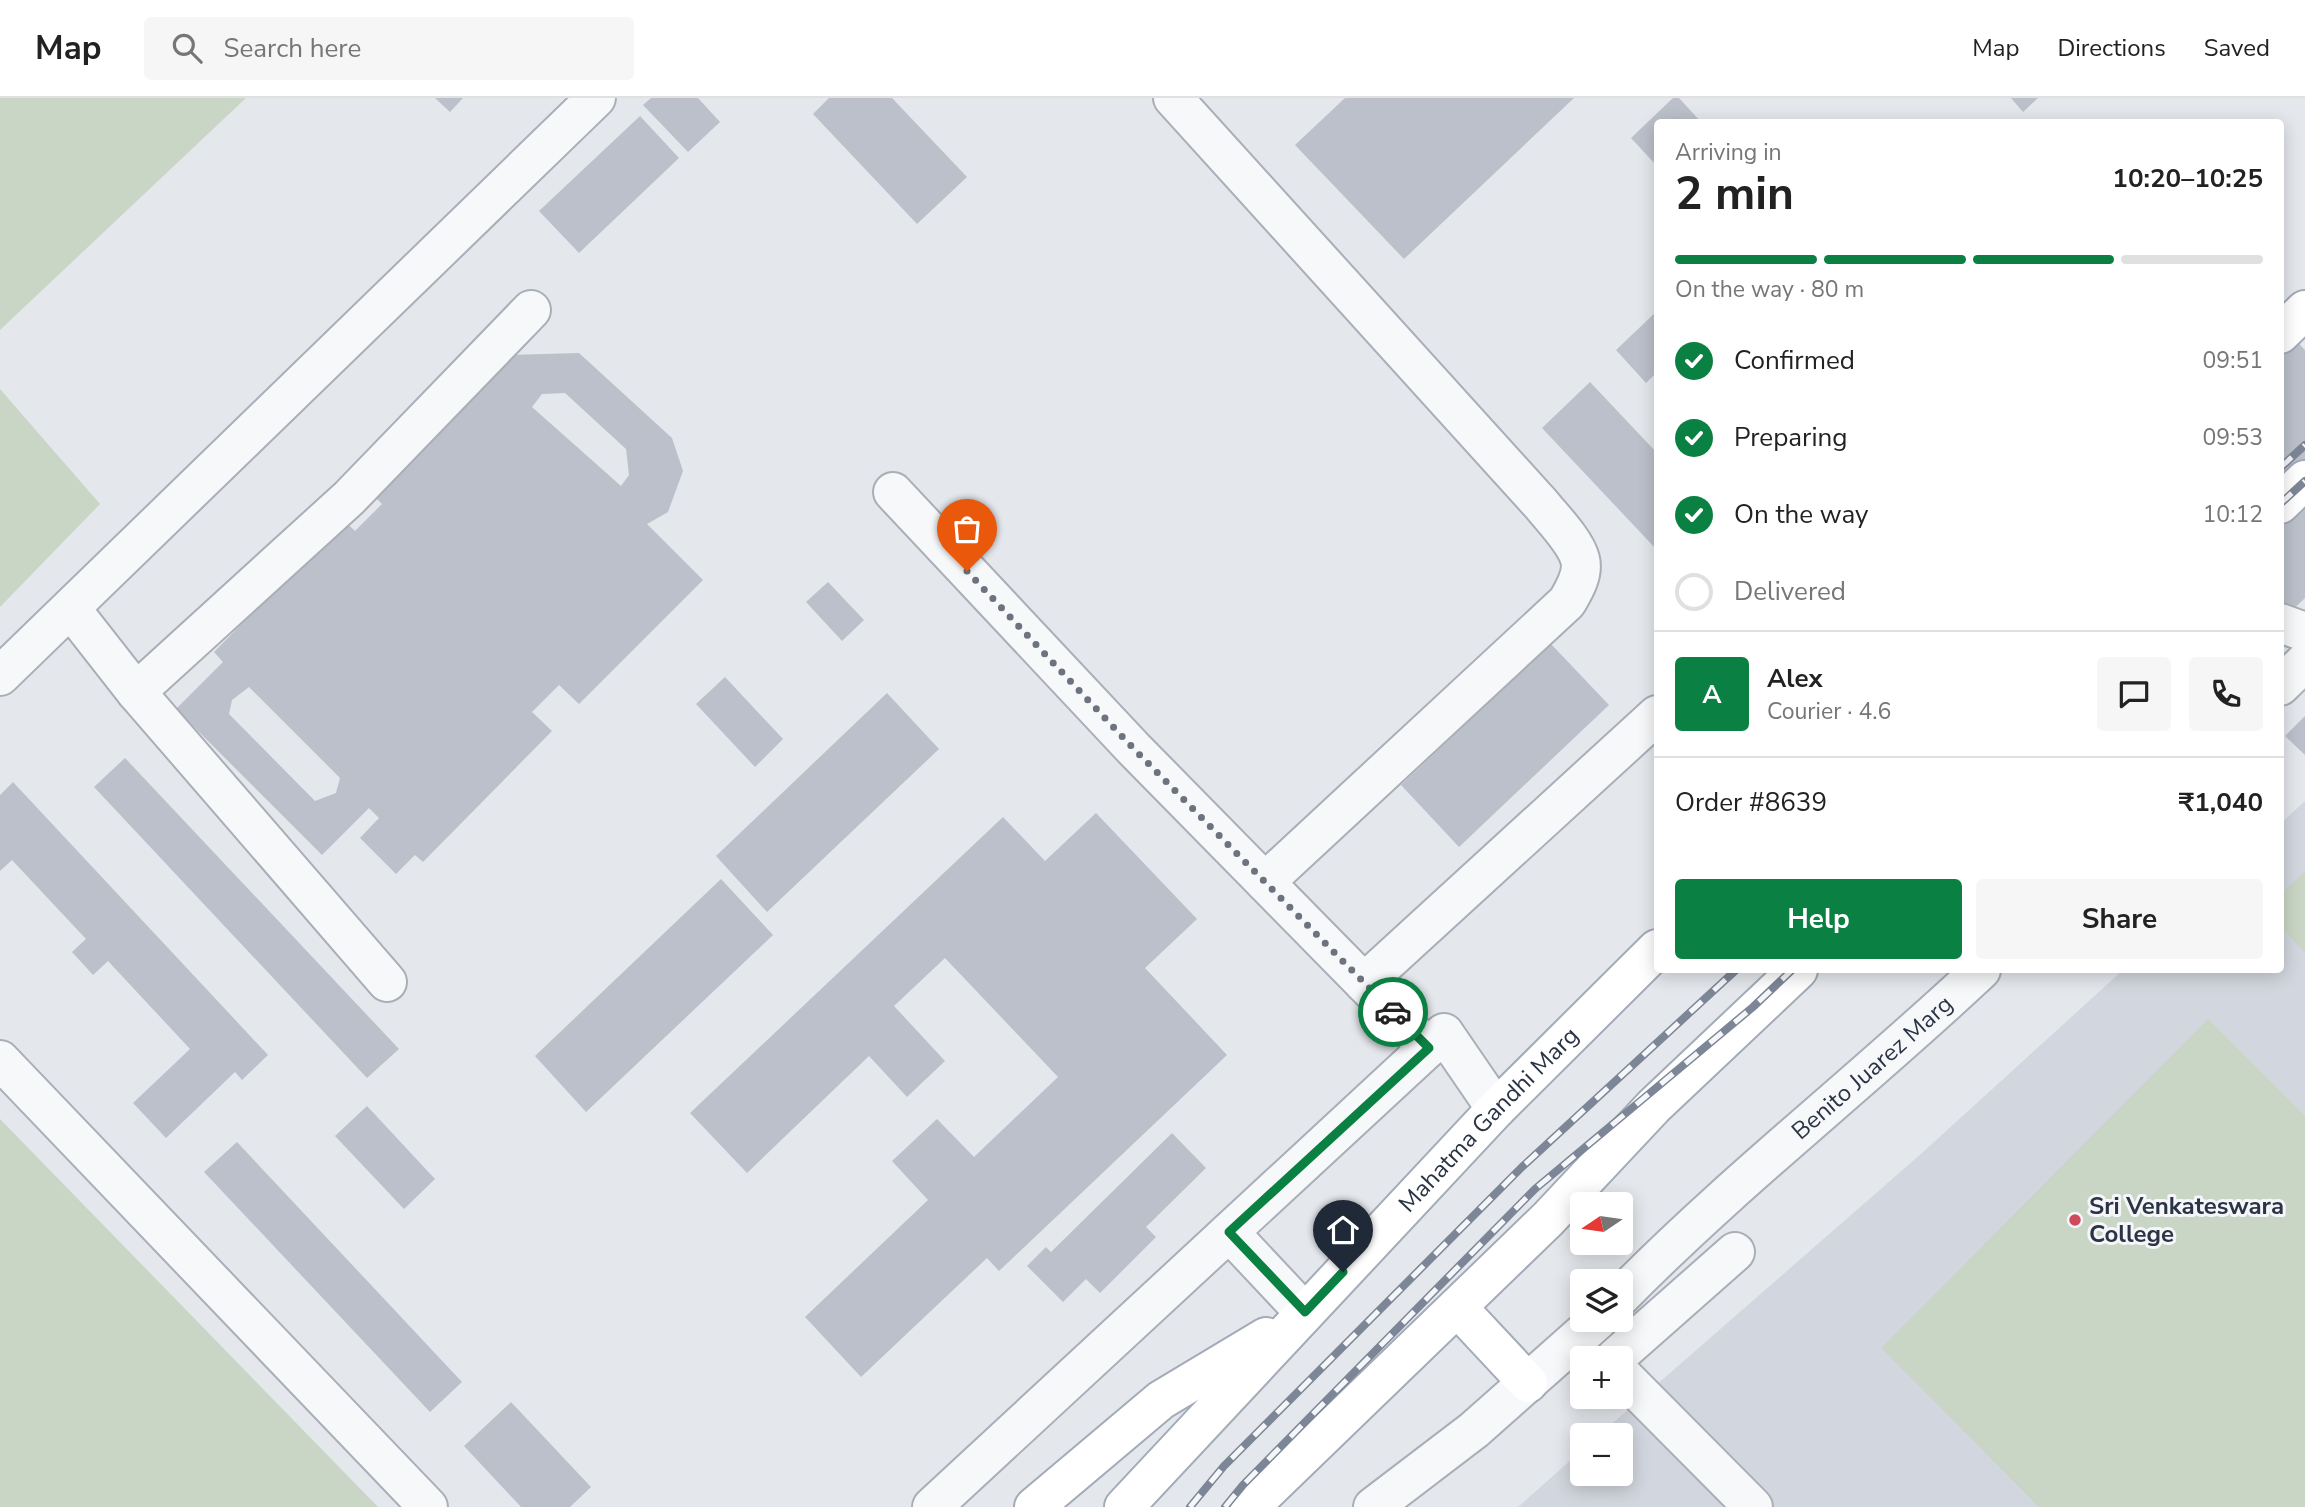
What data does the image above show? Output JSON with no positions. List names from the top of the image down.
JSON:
{
  "streets": {
    "main road": ["Mahatma Gandhi Marg"],
    "street": ["Benito Juarez Marg"]
  },
  "places": ["Sri Venkateswara College"],
  "north": "left",
  "page": {
    "header": "Map",
    "search": "Search here",
    "nav": ["Map", "Directions", "Saved"],
    "heading": ["2 min", "Arriving in", "10:20–10:25"],
    "panel": [
      "Alex",
      "Courier · 4.6",
      "Order #8639",
      "₹1,040"
    ],
    "bar": "On the way · 80 m",
    "list": [
      ["Confirmed", "09:51"],
      ["Preparing", "09:53"],
      ["On the way", "10:12"],
      "Delivered"
    ],
    "round": "A",
    "buttons": ["Help", "Share"],
    "map_buttons": ["+", "−"]
  }
}
